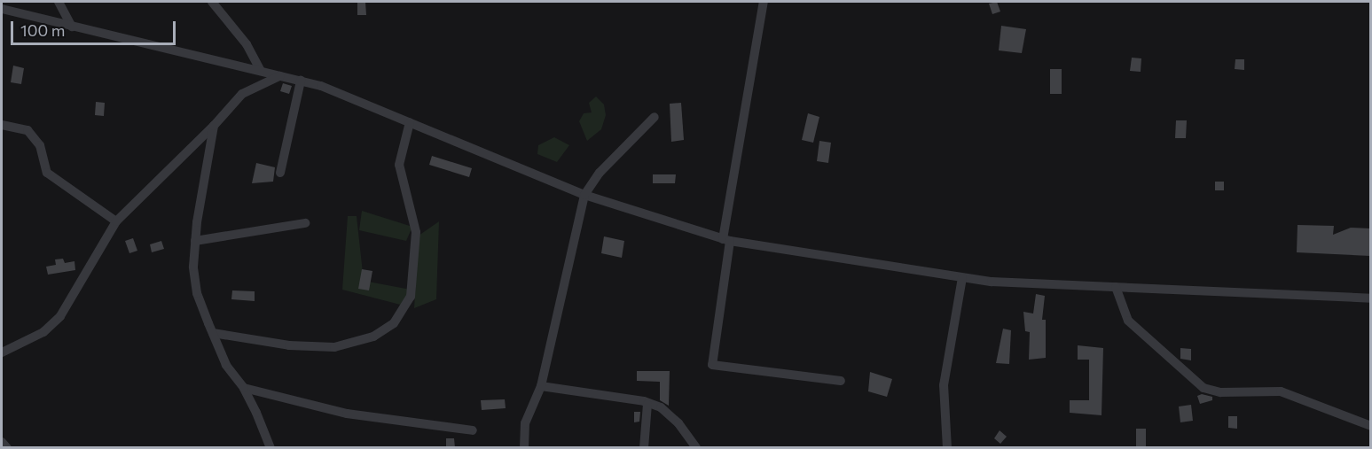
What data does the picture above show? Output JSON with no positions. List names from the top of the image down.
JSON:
{
  "scale_bar": "100 m"
}
